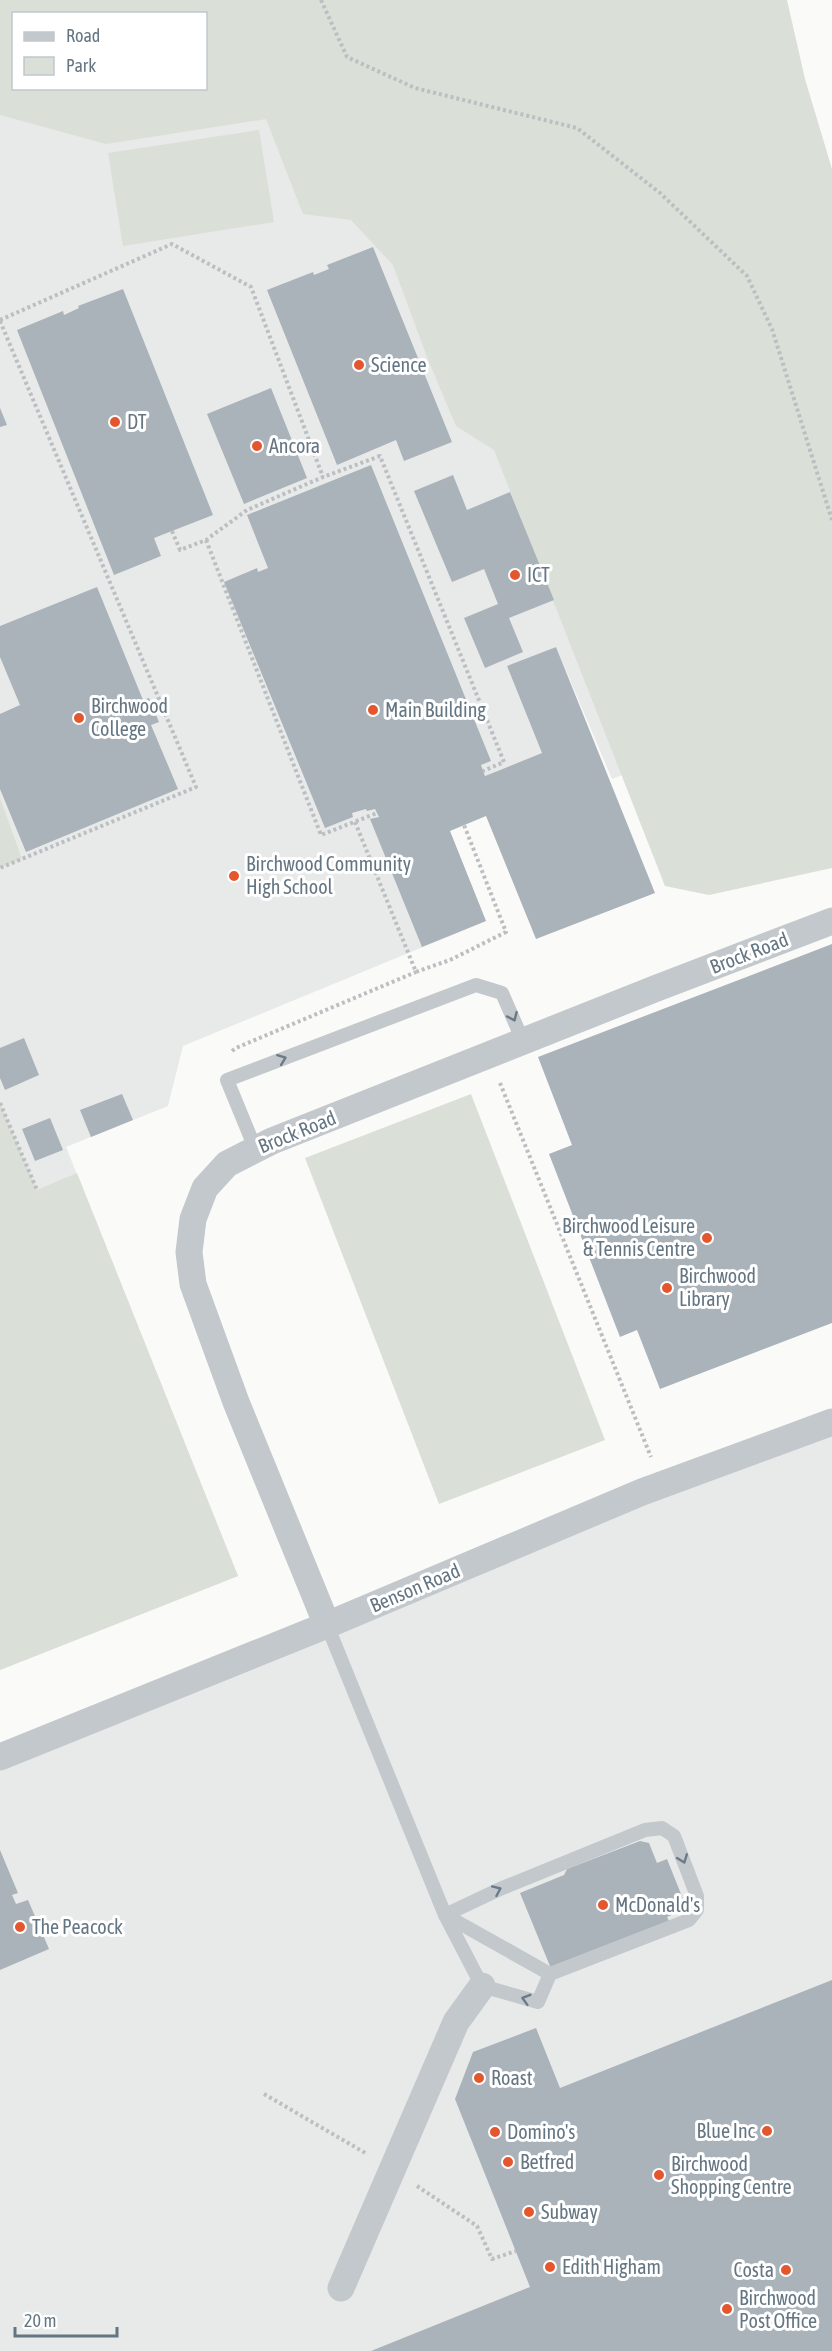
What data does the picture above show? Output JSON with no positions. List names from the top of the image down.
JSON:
{
  "streets": {
    "street": ["Brock Road", "Benson Road"]
  },
  "crossings": [
    ["Brock Road", "Benson Road"]
  ],
  "places": [
    "Science",
    "DT",
    "Ancora",
    "ICT",
    "Main Building",
    "Birchwood College",
    "Birchwood Community High School",
    "Birchwood Leisure & Tennis Centre",
    "Birchwood Library",
    "McDonald's",
    "The Peacock",
    "Roast",
    "Blue Inc",
    "Domino's",
    "Betfred",
    "Birchwood Shopping Centre",
    "Subway",
    "Edith Higham",
    "Costa",
    "Birchwood Post Office"
  ],
  "legend": ["Road", "Park"],
  "scale_bar": "20 m"
}
